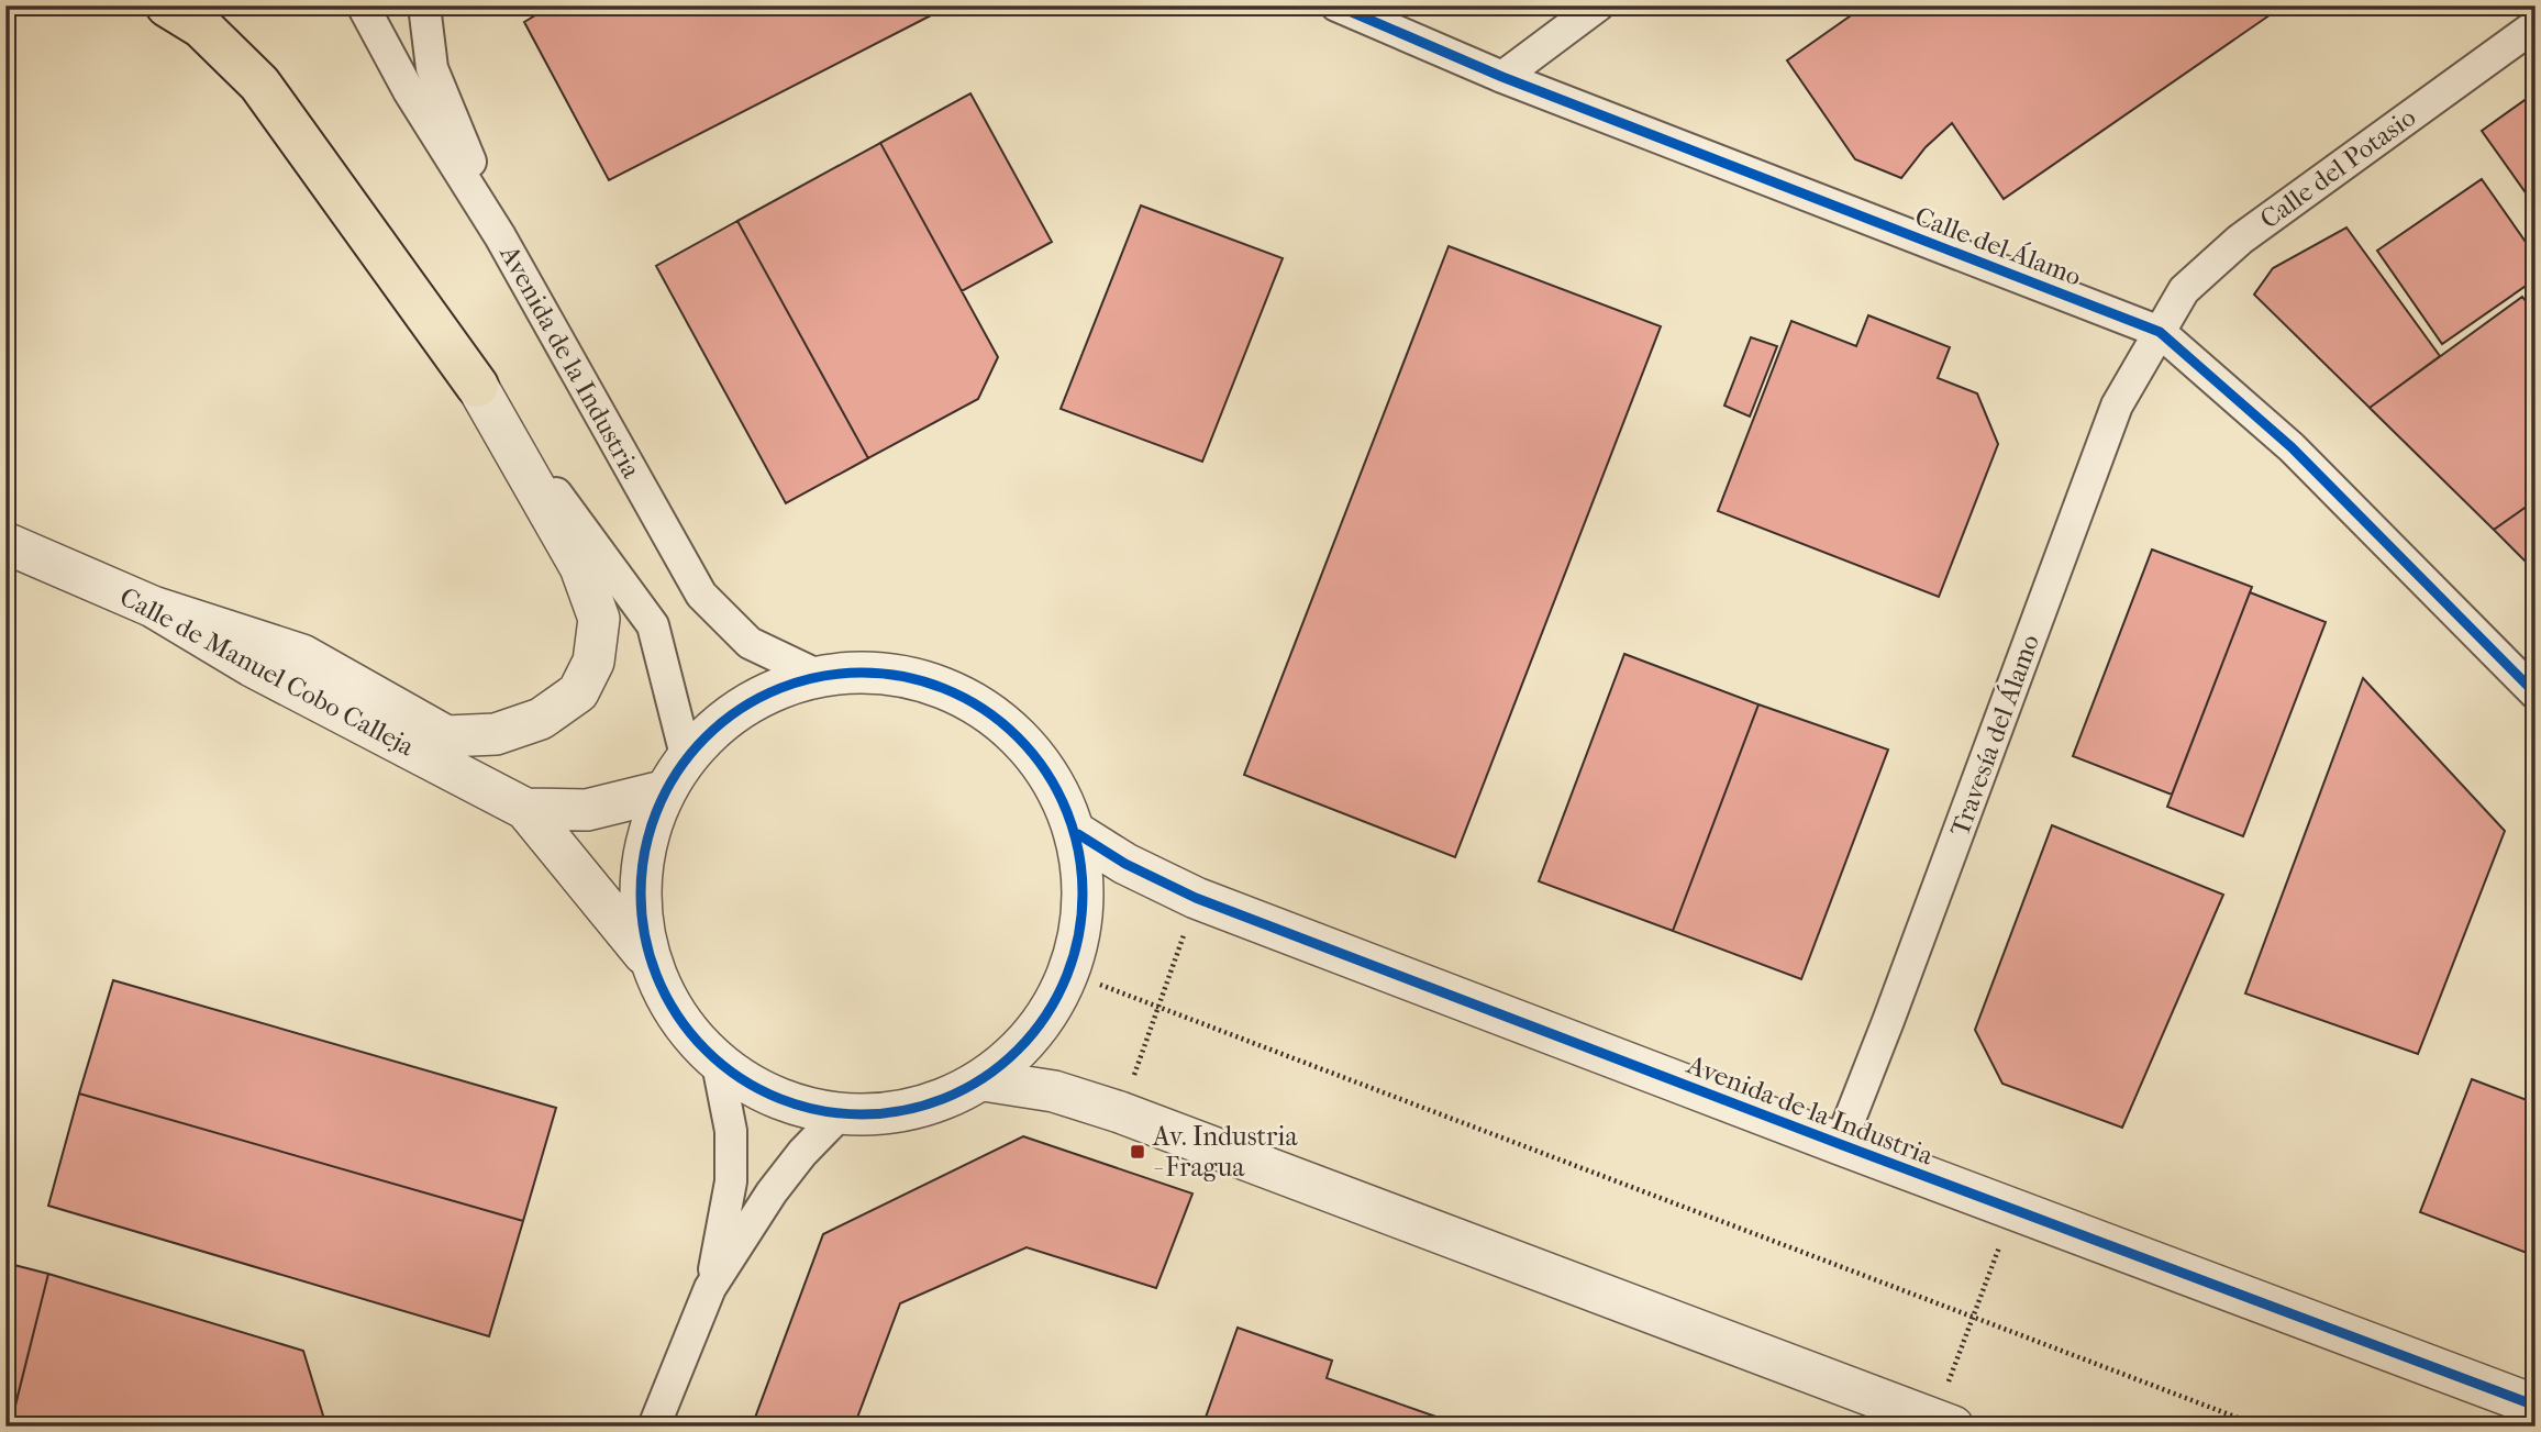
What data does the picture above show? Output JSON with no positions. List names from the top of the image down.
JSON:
{
  "streets": {
    "street": [
      "Calle del Potasio",
      "Calle del Álamo",
      "Avenida de la Industria",
      "Calle de Manuel Cobo Calleja",
      "Travesía del Álamo"
    ]
  },
  "crossings": [
    ["Calle del Potasio", "Calle del Álamo"],
    ["Calle del Potasio", "Travesía del Álamo"],
    ["Calle del Álamo", "Travesía del Álamo"],
    ["Avenida de la Industria", "Travesía del Álamo"]
  ],
  "places": {
    "transit": ["Av. Industria - Fragua"]
  }
}
